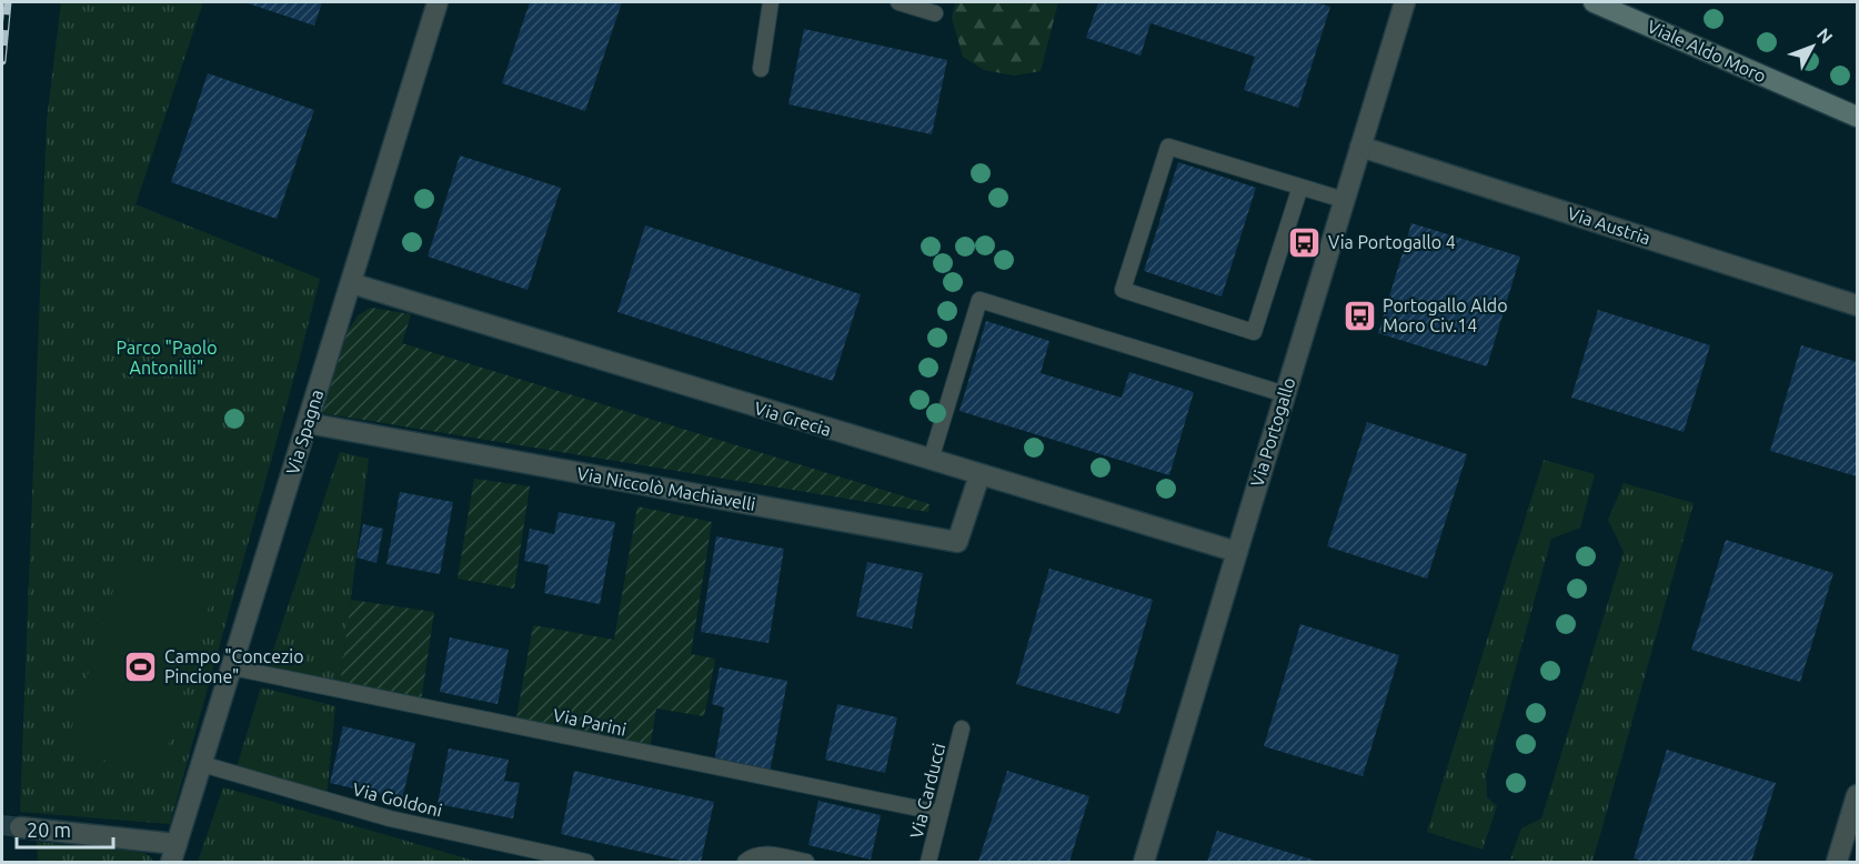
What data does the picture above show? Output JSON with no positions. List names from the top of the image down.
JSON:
{
  "streets": {
    "street": [
      "Viale Aldo Moro",
      "Via Austria",
      "Via Grecia",
      "Via Spagna",
      "Via Portogallo",
      "Via Niccolò Machiavelli"
    ],
    "lane": ["Via Parini", "Via Carducci", "Via Goldoni"]
  },
  "crossings": [
    ["Via Austria", "Via Portogallo"],
    ["Via Grecia", "Via Spagna"],
    ["Via Grecia", "Via Portogallo"],
    ["Via Grecia", "Via Niccolò Machiavelli"],
    ["Via Spagna", "Via Niccolò Machiavelli"],
    ["Via Spagna", "Via Parini"],
    ["Via Spagna", "Via Goldoni"],
    ["Via Parini", "Via Carducci"]
  ],
  "parks": ["Parco \"Paolo Antonilli\""],
  "places": {
    "bus stop": ["Via Portogallo 4", "Portogallo Aldo Moro Civ.14"],
    "sports": ["Campo \"Concezio Pincione\""]
  },
  "scale_bar": "20 m",
  "north": "top right"
}
